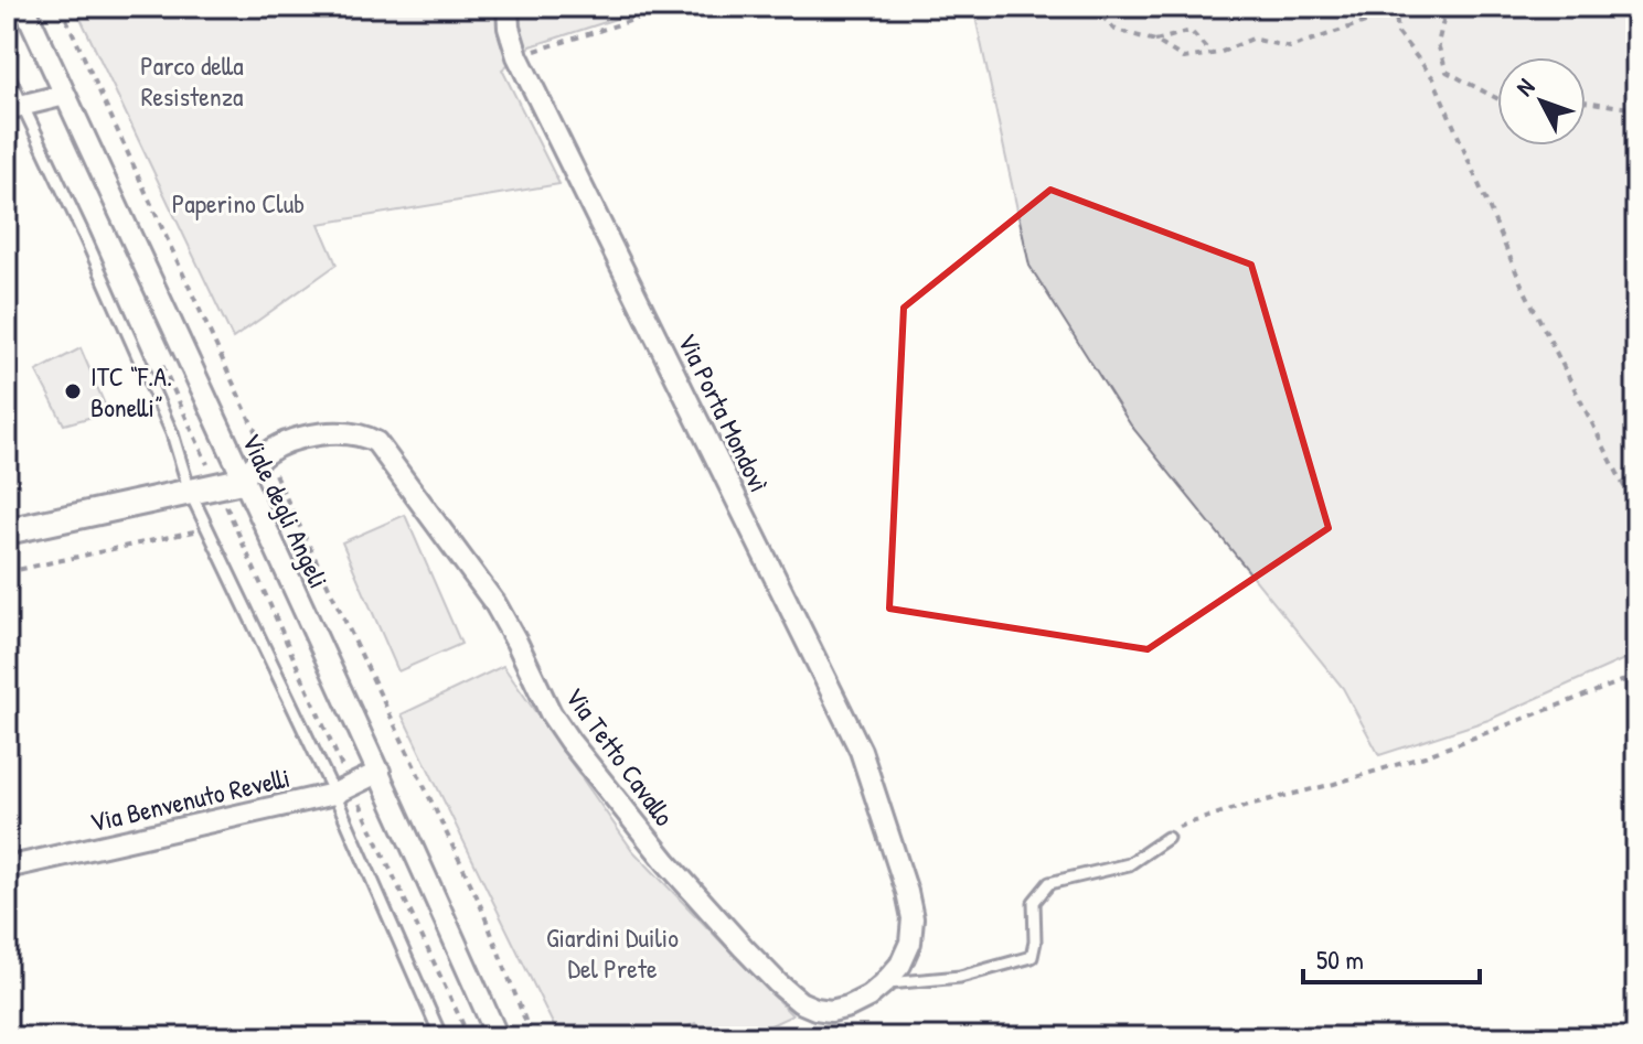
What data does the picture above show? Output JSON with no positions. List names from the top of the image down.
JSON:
{
  "streets": {
    "street": [
      "Via Porta Mondovì",
      "Viale degli Angeli",
      "Via Tetto Cavallo",
      "Via Benvenuto Revelli"
    ]
  },
  "crossings": [
    ["Via Porta Mondovì", "Via Tetto Cavallo"],
    ["Viale degli Angeli", "Via Tetto Cavallo"],
    ["Viale degli Angeli", "Via Benvenuto Revelli"]
  ],
  "parks": ["Parco della Resistenza", "Paperino Club", "Giardini Duilio Del Prete"],
  "places": ["ITC “F.A. Bonelli”"],
  "scale_bar": "50 m",
  "north": "top left"
}
